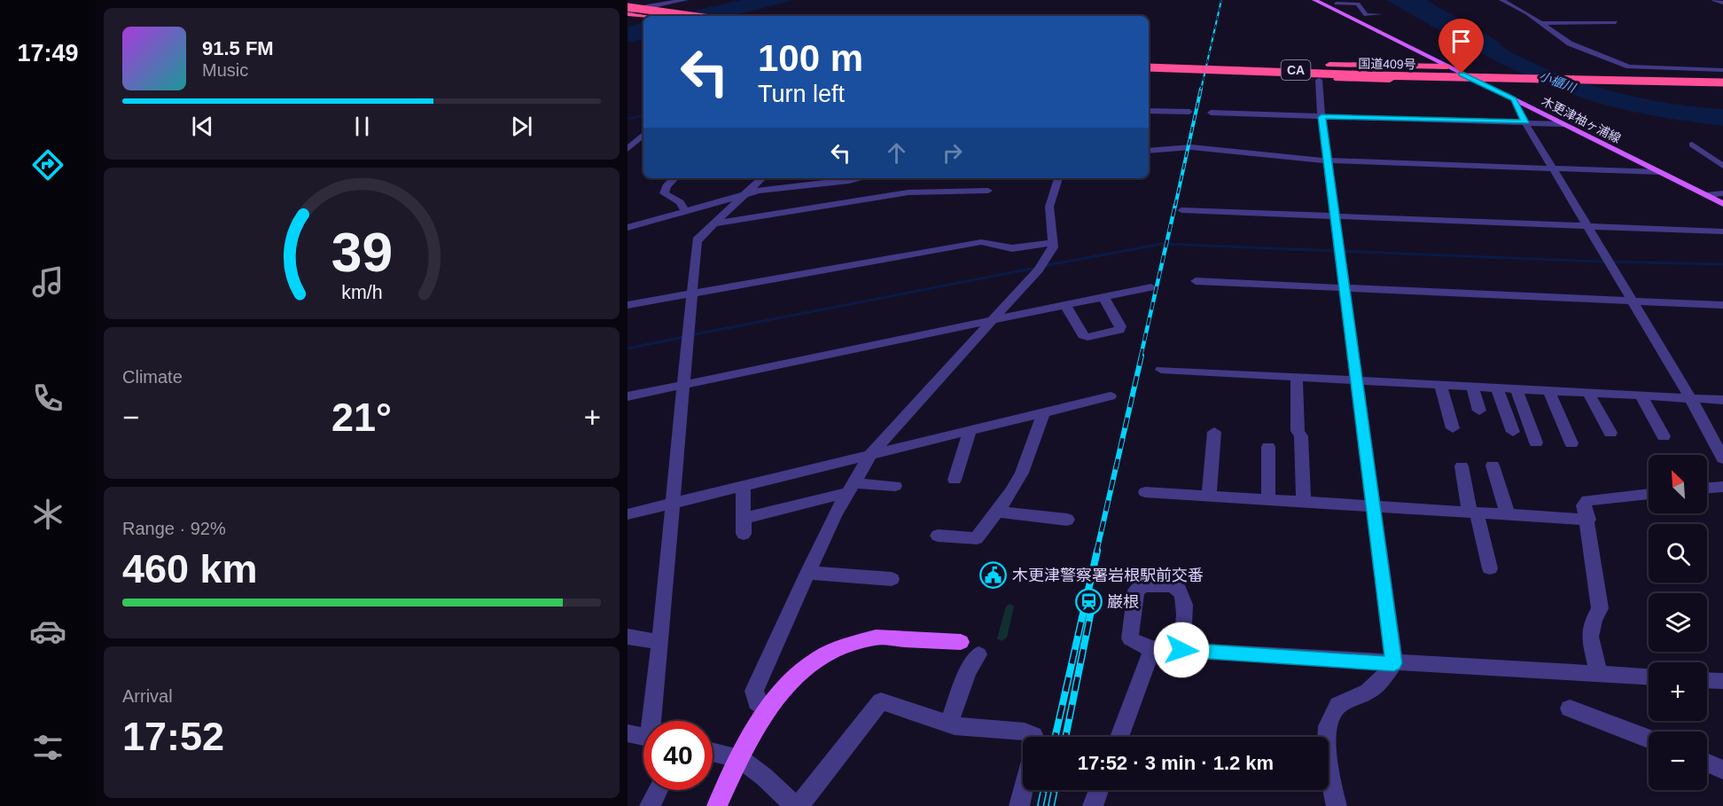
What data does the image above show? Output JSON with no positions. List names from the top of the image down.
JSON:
{
  "streets": {
    "highway": ["国道409号"],
    "main road": ["木更津袖ヶ浦線"]
  },
  "water": ["小櫃川"],
  "places": {
    "public building": ["木更津警察署岩根駅前交番"],
    "station": ["巌根"]
  },
  "north": "top left",
  "page": {
    "tabs": "17:49",
    "turn": ["100 m", "Turn left"],
    "song": ["91.5 FM", "Music"],
    "tile": [
      "Climate",
      ["Range · 92%", "460 km"],
      ["Arrival", "17:52"]
    ],
    "heat": ["−", "21°", "+"],
    "map_buttons": ["+", "−"],
    "limit": "40",
    "trip": "17:52 · 3 min · 1.2 km",
    "gauge": ["39", "km/h"]
  }
}
